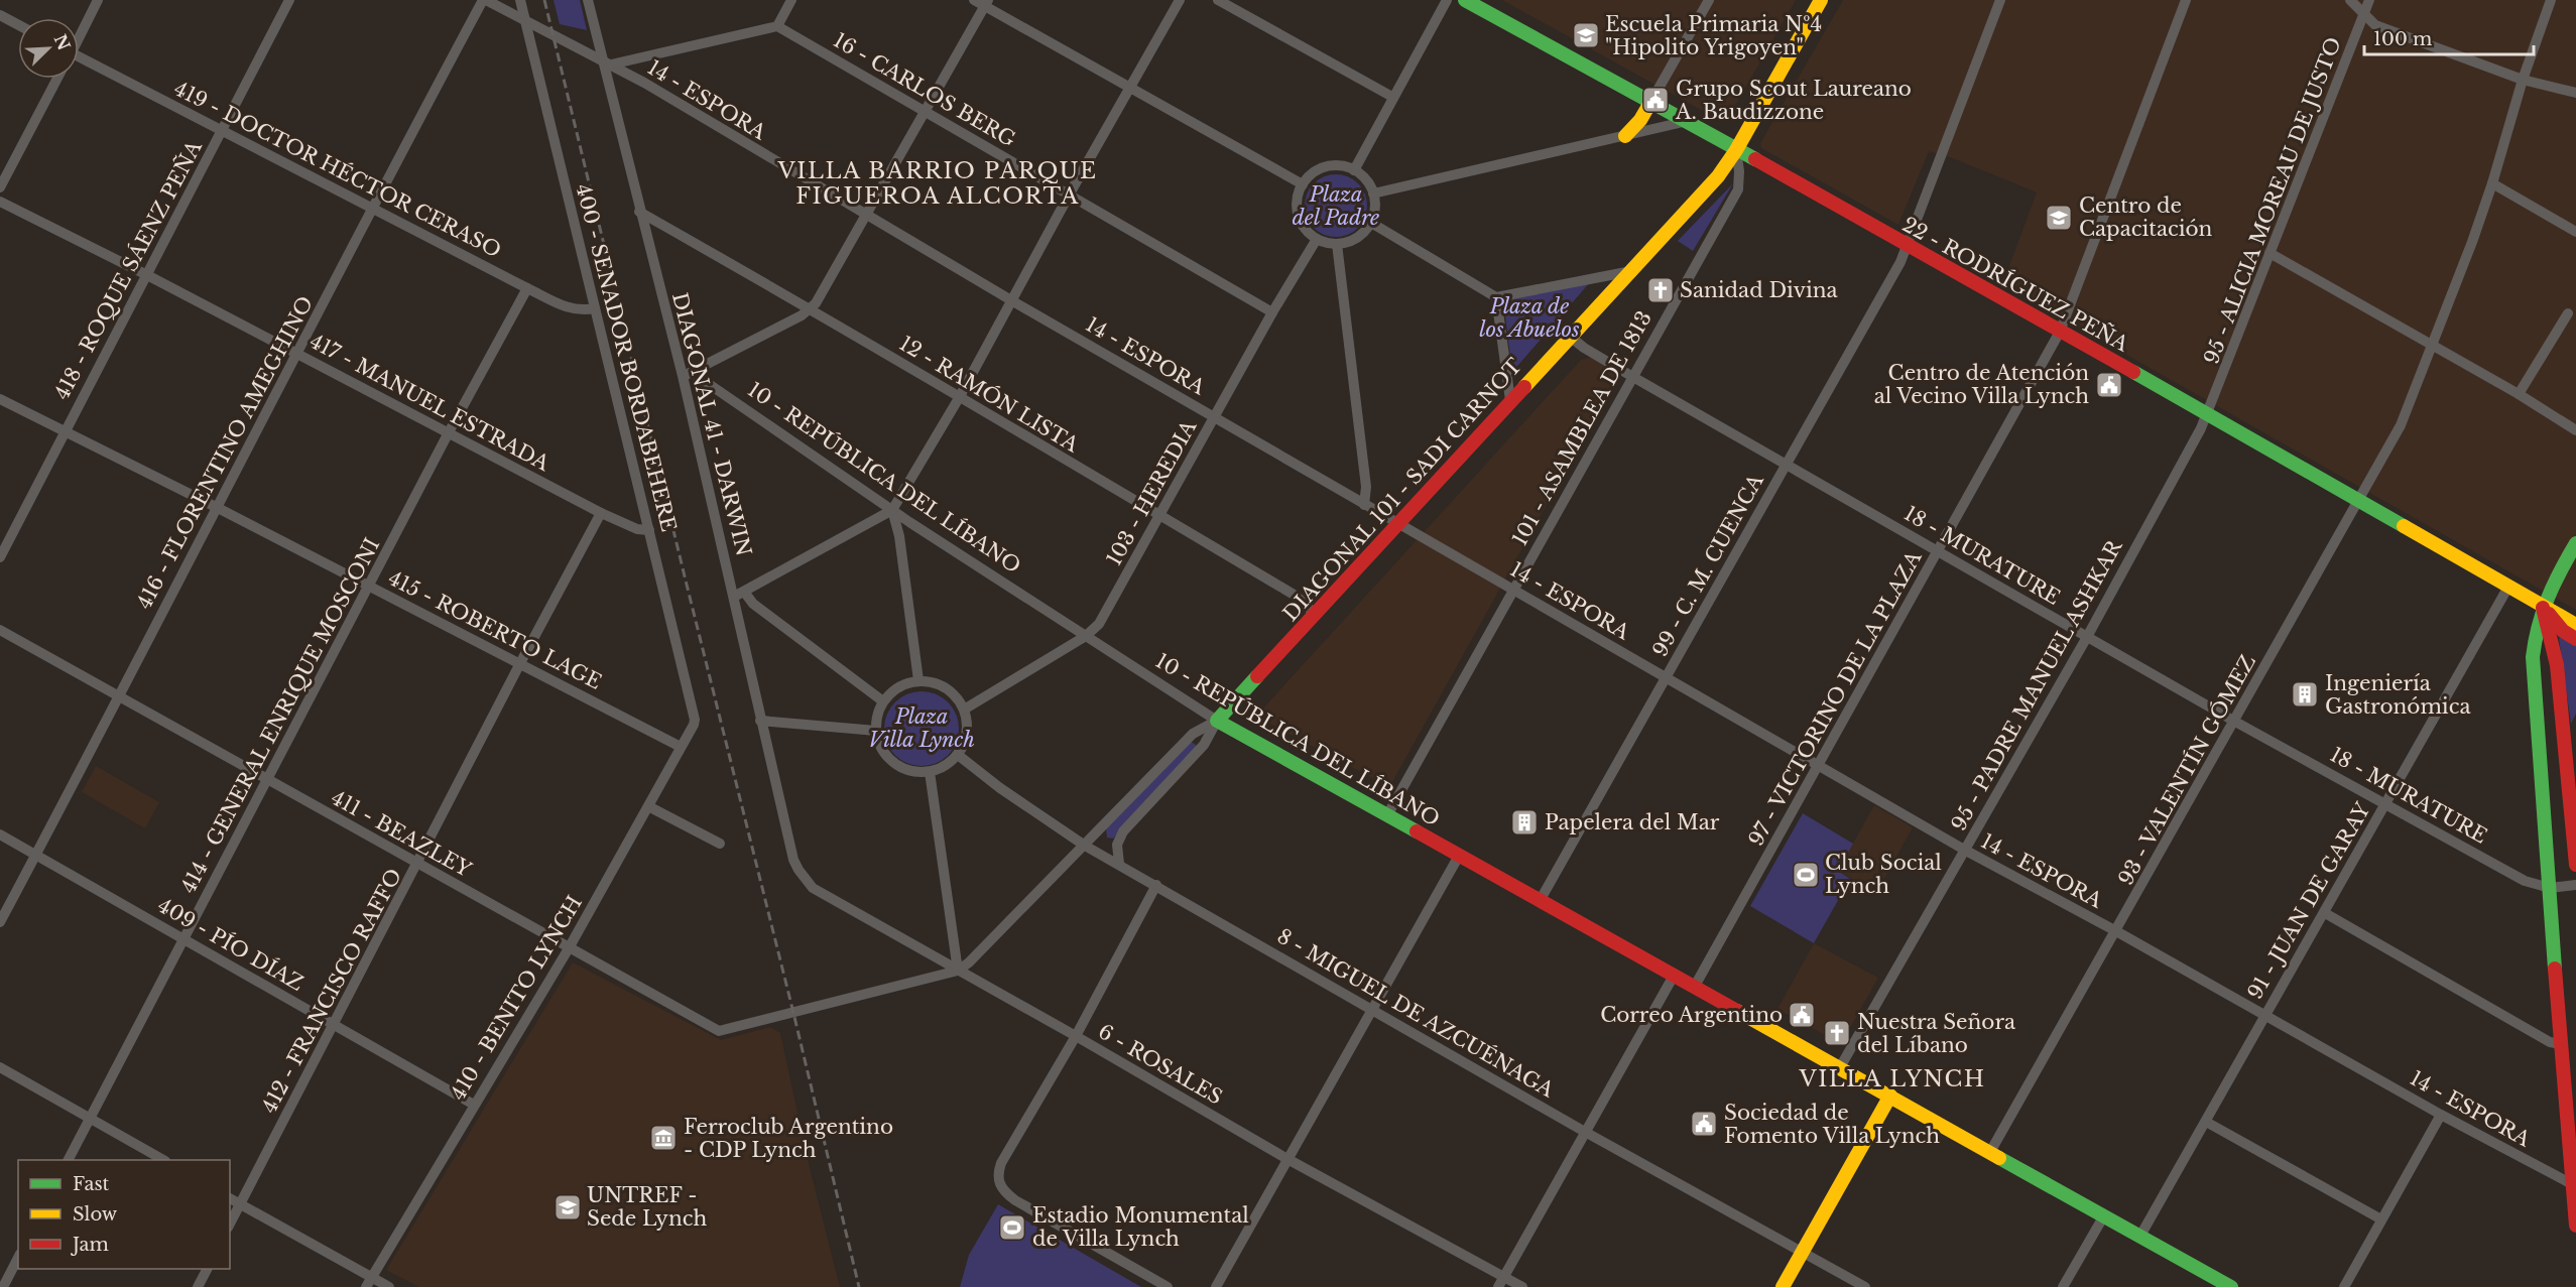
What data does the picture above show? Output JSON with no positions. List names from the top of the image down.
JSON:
{
  "streets": {
    "main road": ["22 - RODRÍGUEZ PEÑA", "10 - REPÚBLICA DEL LÍBANO", "DIAGONAL 101 - SADI CARNOT"],
    "street": [
      "16 - CARLOS BERG",
      "14 - ESPORA",
      "419 - DOCTOR HÉCTOR CERASO",
      "95 - ALICIA MOREAU DE JUSTO",
      "418 - ROQUE SÁENZ PEÑA",
      "400 - SENADOR BORDABEHERE",
      "12 - RAMÓN LISTA",
      "417 - MANUEL ESTRADA",
      "DIAGONAL 41 - DARWIN",
      "101 - ASAMBLEA DE 1813",
      "416 - FLORENTINO AMEGHINO",
      "103 - HEREDIA",
      "18 - MURATURE",
      "99 - C. M. CUENCA",
      "415 - ROBERTO LAGE",
      "95 - PADRE MANUEL ASHKAR",
      "97 - VICTORINO DE LA PLAZA",
      "414 - GENERAL ENRIQUE MOSCONI",
      "93 - VALENTÍN GÓMEZ",
      "411 - BEAZLEY",
      "91 - JUAN DE GARAY",
      "409 - PÍO DÍAZ",
      "412 - FRANCISCO RAFFO",
      "410 - BENITO LYNCH",
      "8 - MIGUEL DE AZCUÉNAGA",
      "6 - ROSALES"
    ]
  },
  "crossings": [
    ["16 - CARLOS BERG", "103 - HEREDIA"],
    ["14 - ESPORA", "400 - SENADOR BORDABEHERE"],
    ["14 - ESPORA", "DIAGONAL 41 - DARWIN"],
    ["14 - ESPORA", "101 - ASAMBLEA DE 1813"],
    ["14 - ESPORA", "416 - FLORENTINO AMEGHINO"],
    ["14 - ESPORA", "DIAGONAL 101 - SADI CARNOT"],
    ["14 - ESPORA", "103 - HEREDIA"],
    ["14 - ESPORA", "99 - C. M. CUENCA"],
    ["14 - ESPORA", "95 - PADRE MANUEL ASHKAR"],
    ["14 - ESPORA", "97 - VICTORINO DE LA PLAZA"],
    ["14 - ESPORA", "93 - VALENTÍN GÓMEZ"],
    ["14 - ESPORA", "91 - JUAN DE GARAY"],
    ["419 - DOCTOR HÉCTOR CERASO", "418 - ROQUE SÁENZ PEÑA"],
    ["419 - DOCTOR HÉCTOR CERASO", "400 - SENADOR BORDABEHERE"],
    ["419 - DOCTOR HÉCTOR CERASO", "416 - FLORENTINO AMEGHINO"],
    ["419 - DOCTOR HÉCTOR CERASO", "414 - GENERAL ENRIQUE MOSCONI"],
    ["95 - ALICIA MOREAU DE JUSTO", "22 - RODRÍGUEZ PEÑA"],
    ["95 - ALICIA MOREAU DE JUSTO", "95 - PADRE MANUEL ASHKAR"],
    ["418 - ROQUE SÁENZ PEÑA", "417 - MANUEL ESTRADA"],
    ["418 - ROQUE SÁENZ PEÑA", "415 - ROBERTO LAGE"],
    ["22 - RODRÍGUEZ PEÑA", "101 - ASAMBLEA DE 1813"],
    ["22 - RODRÍGUEZ PEÑA", "DIAGONAL 101 - SADI CARNOT"],
    ["22 - RODRÍGUEZ PEÑA", "99 - C. M. CUENCA"],
    ["22 - RODRÍGUEZ PEÑA", "95 - PADRE MANUEL ASHKAR"],
    ["22 - RODRÍGUEZ PEÑA", "97 - VICTORINO DE LA PLAZA"],
    ["22 - RODRÍGUEZ PEÑA", "93 - VALENTÍN GÓMEZ"],
    ["22 - RODRÍGUEZ PEÑA", "91 - JUAN DE GARAY"],
    ["400 - SENADOR BORDABEHERE", "417 - MANUEL ESTRADA"],
    ["400 - SENADOR BORDABEHERE", "410 - BENITO LYNCH"],
    ["12 - RAMÓN LISTA", "DIAGONAL 41 - DARWIN"],
    ["12 - RAMÓN LISTA", "DIAGONAL 101 - SADI CARNOT"],
    ["12 - RAMÓN LISTA", "103 - HEREDIA"],
    ["417 - MANUEL ESTRADA", "416 - FLORENTINO AMEGHINO"],
    ["417 - MANUEL ESTRADA", "414 - GENERAL ENRIQUE MOSCONI"],
    ["417 - MANUEL ESTRADA", "412 - FRANCISCO RAFFO"],
    ["DIAGONAL 41 - DARWIN", "10 - REPÚBLICA DEL LÍBANO"],
    ["DIAGONAL 41 - DARWIN", "6 - ROSALES"],
    ["101 - ASAMBLEA DE 1813", "10 - REPÚBLICA DEL LÍBANO"],
    ["101 - ASAMBLEA DE 1813", "DIAGONAL 101 - SADI CARNOT"],
    ["101 - ASAMBLEA DE 1813", "18 - MURATURE"],
    ["416 - FLORENTINO AMEGHINO", "415 - ROBERTO LAGE"],
    ["416 - FLORENTINO AMEGHINO", "411 - BEAZLEY"],
    ["416 - FLORENTINO AMEGHINO", "409 - PÍO DÍAZ"],
    ["10 - REPÚBLICA DEL LÍBANO", "DIAGONAL 101 - SADI CARNOT"],
    ["10 - REPÚBLICA DEL LÍBANO", "103 - HEREDIA"],
    ["10 - REPÚBLICA DEL LÍBANO", "99 - C. M. CUENCA"],
    ["10 - REPÚBLICA DEL LÍBANO", "95 - PADRE MANUEL ASHKAR"],
    ["10 - REPÚBLICA DEL LÍBANO", "97 - VICTORINO DE LA PLAZA"],
    ["10 - REPÚBLICA DEL LÍBANO", "93 - VALENTÍN GÓMEZ"],
    ["10 - REPÚBLICA DEL LÍBANO", "91 - JUAN DE GARAY"],
    ["DIAGONAL 101 - SADI CARNOT", "18 - MURATURE"],
    ["DIAGONAL 101 - SADI CARNOT", "411 - BEAZLEY"],
    ["DIAGONAL 101 - SADI CARNOT", "8 - MIGUEL DE AZCUÉNAGA"],
    ["DIAGONAL 101 - SADI CARNOT", "6 - ROSALES"],
    ["103 - HEREDIA", "8 - MIGUEL DE AZCUÉNAGA"],
    ["18 - MURATURE", "99 - C. M. CUENCA"],
    ["18 - MURATURE", "95 - PADRE MANUEL ASHKAR"],
    ["18 - MURATURE", "97 - VICTORINO DE LA PLAZA"],
    ["18 - MURATURE", "93 - VALENTÍN GÓMEZ"],
    ["18 - MURATURE", "91 - JUAN DE GARAY"],
    ["415 - ROBERTO LAGE", "414 - GENERAL ENRIQUE MOSCONI"],
    ["415 - ROBERTO LAGE", "412 - FRANCISCO RAFFO"],
    ["415 - ROBERTO LAGE", "410 - BENITO LYNCH"],
    ["414 - GENERAL ENRIQUE MOSCONI", "411 - BEAZLEY"],
    ["414 - GENERAL ENRIQUE MOSCONI", "409 - PÍO DÍAZ"],
    ["411 - BEAZLEY", "412 - FRANCISCO RAFFO"],
    ["411 - BEAZLEY", "410 - BENITO LYNCH"],
    ["411 - BEAZLEY", "6 - ROSALES"],
    ["409 - PÍO DÍAZ", "412 - FRANCISCO RAFFO"],
    ["409 - PÍO DÍAZ", "410 - BENITO LYNCH"]
  ],
  "districts": ["VILLA BARRIO PARQUE FIGUEROA ALCORTA", "VILLA LYNCH"],
  "parks": ["Plaza del Padre", "Plaza de los Abuelos", "Plaza Villa Lynch"],
  "places": {
    "school or university": ["Escuela Primaria Nº4 \"Hipolito Yrigoyen\"", "Centro de Capacitación", "UNTREF - Sede Lynch"],
    "public building": [
      "Grupo Scout Laureano A. Baudizzone",
      "Centro de Atención al Vecino Villa Lynch",
      "Correo Argentino",
      "Sociedad de Fomento Villa Lynch"
    ],
    "church": ["Sanidad Divina", "Nuestra Señora del Líbano"],
    "building": ["Ingeniería Gastronómica", "Papelera del Mar"],
    "sports": ["Club Social Lynch", "Estadio Monumental de Villa Lynch"],
    "museum": ["Ferroclub Argentino - CDP Lynch"]
  },
  "legend": ["Fast", "Slow", "Jam"],
  "scale_bar": "100 m",
  "north": "top right"
}
